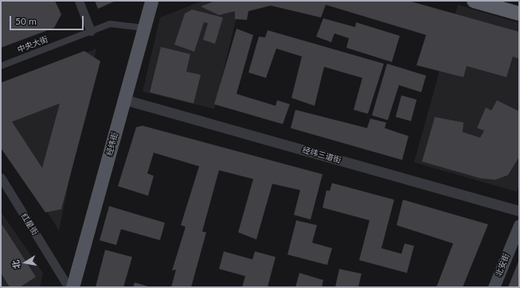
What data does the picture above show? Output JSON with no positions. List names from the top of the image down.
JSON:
{
  "streets": {
    "main road": ["经纬街", "北安街"],
    "street": ["中央大街", "经纬三道街", "红星街"]
  },
  "crossings": [
    ["中央大街", "经纬街"],
    ["经纬街", "经纬三道街"]
  ],
  "scale_bar": "50 m",
  "north": "left"
}
